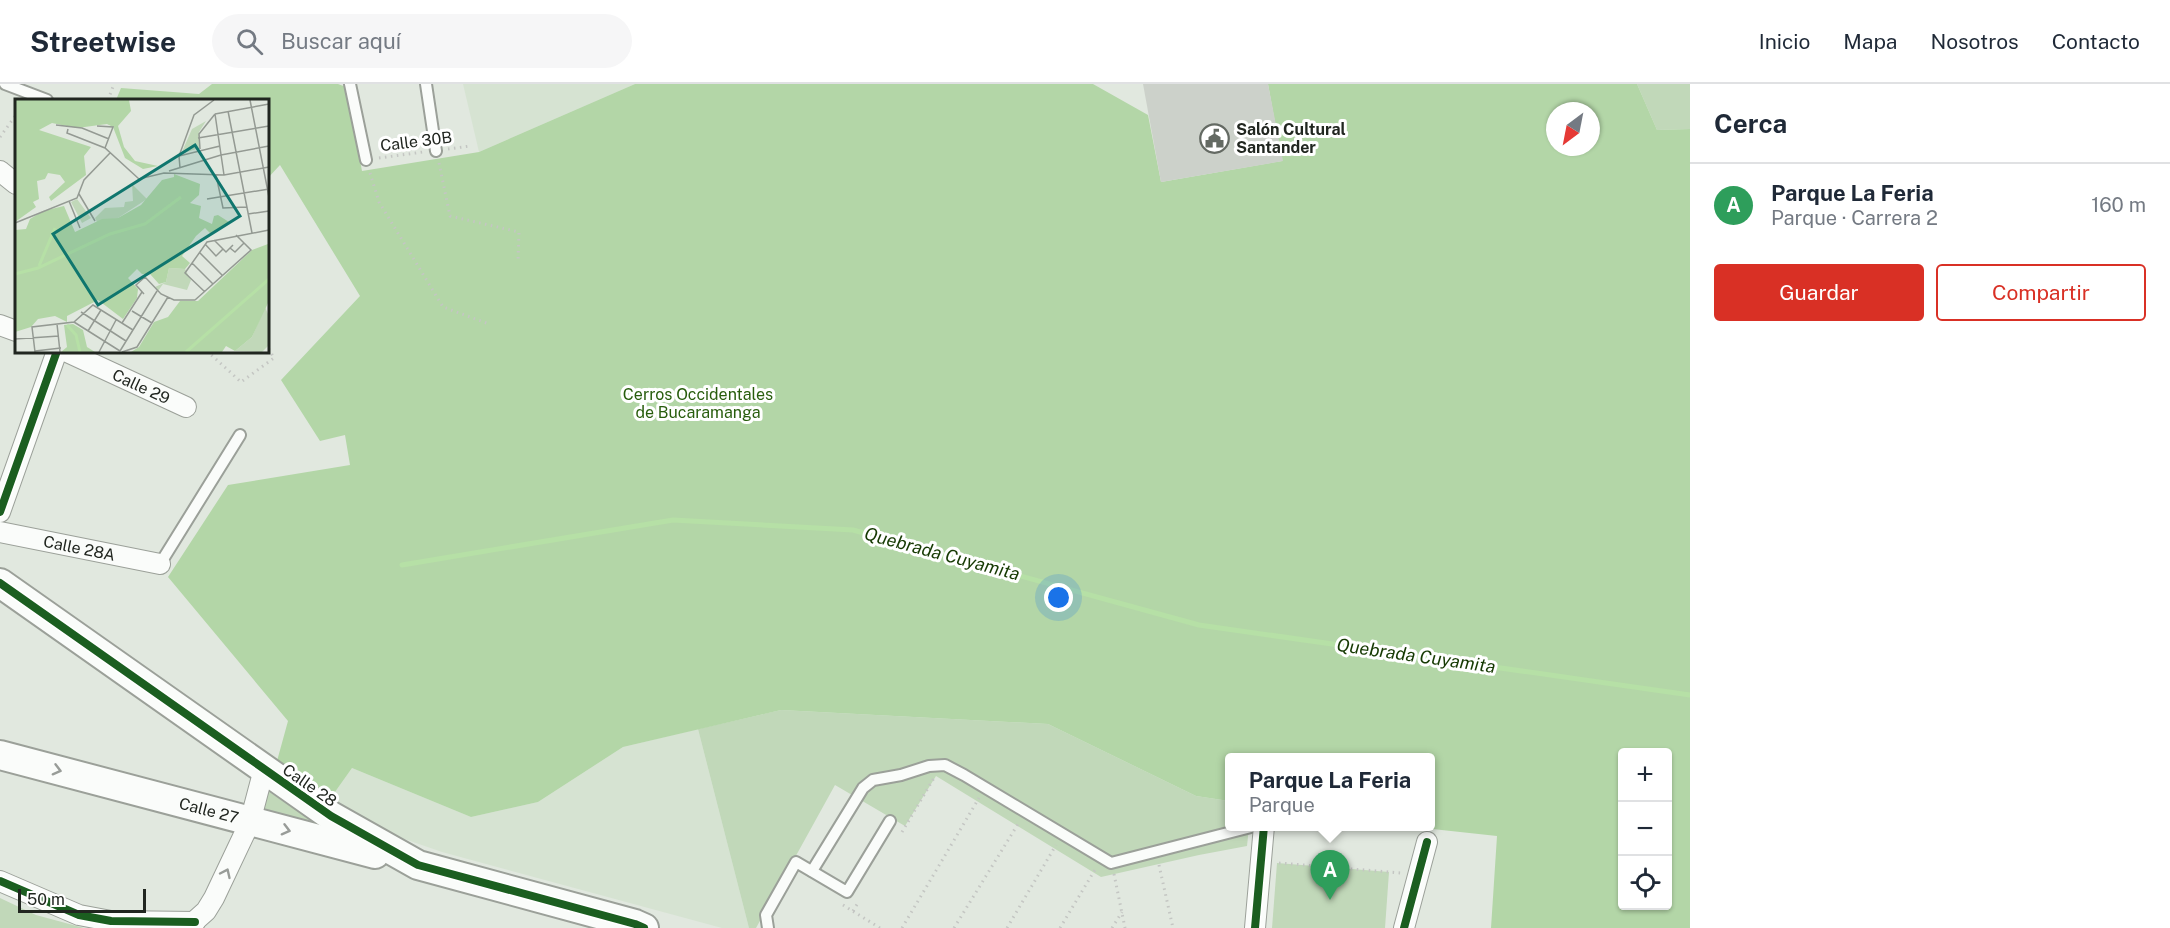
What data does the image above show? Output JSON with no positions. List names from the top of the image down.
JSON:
{
  "streets": {
    "street": [
      "Calle 29",
      "Calle 28A",
      "Calle 28",
      "Calle 27"
    ],
    "path": ["Calle 30B"]
  },
  "crossings": [
    ["Calle 28", "Calle 27"]
  ],
  "water": ["Quebrada Cuyamita"],
  "parks": ["Cerros Occidentales de Bucaramanga"],
  "places": {
    "public building": ["Salón Cultural Santander"]
  },
  "scale_bar": "50 m",
  "north": "bottom left",
  "page": {
    "header": "Streetwise",
    "search": "Buscar aquí",
    "nav": [
      "Inicio",
      "Mapa",
      "Nosotros",
      "Contacto"
    ],
    "heading": "Cerca",
    "list": [
      {
        "mark": "A",
        "name": "Parque La Feria",
        "note": "Parque · Carrera 2",
        "value": "160 m"
      }
    ],
    "buttons": ["Guardar", "Compartir"],
    "map_buttons": ["+", "−"],
    "popup": ["Parque La Feria", "Parque"],
    "pins": "A",
    "scale": "50 m"
  }
}
